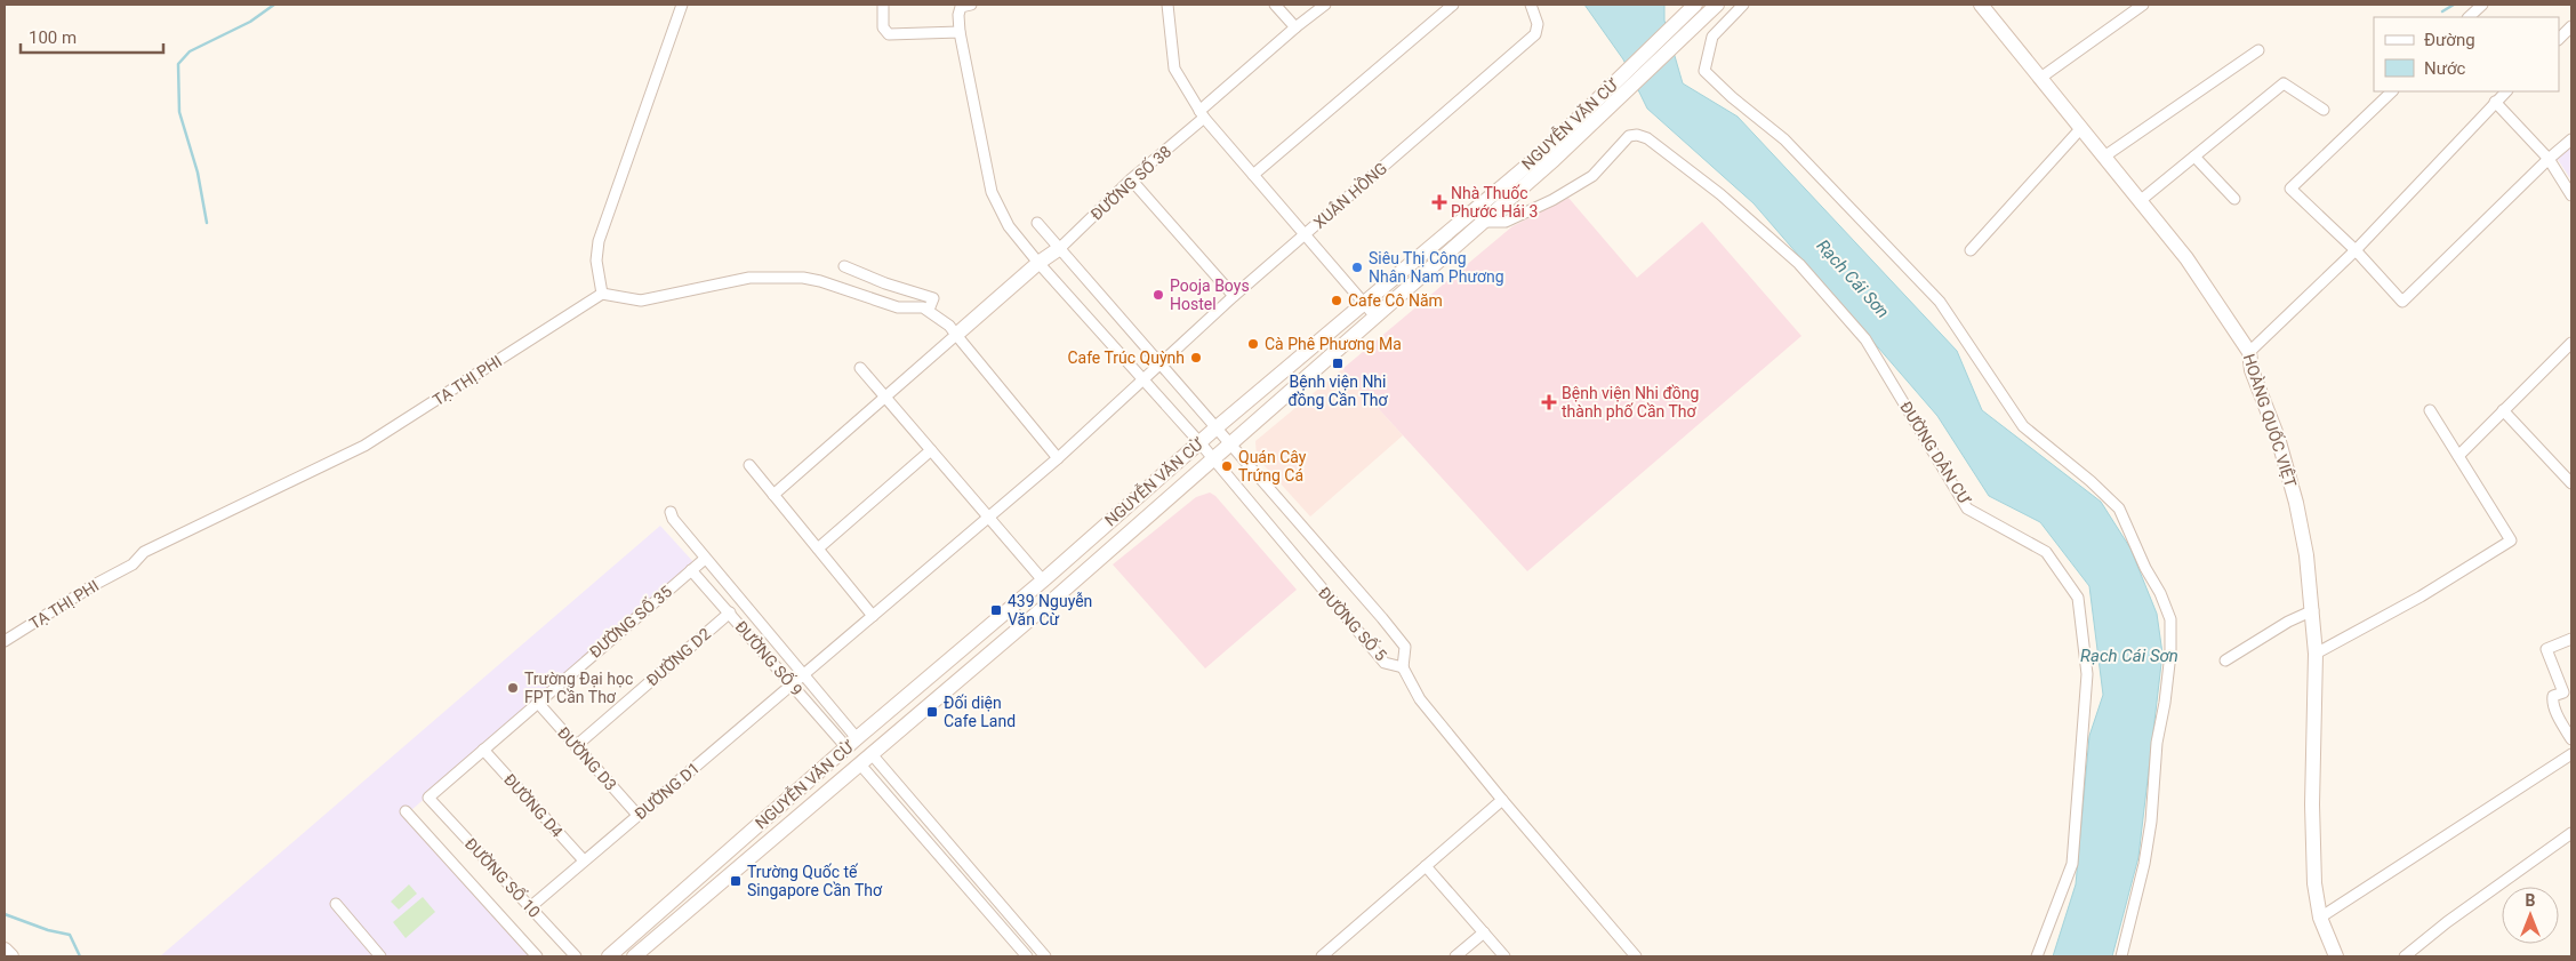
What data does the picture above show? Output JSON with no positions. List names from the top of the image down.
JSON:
{
  "streets": {
    "main road": ["NGUYỄN VĂN CỪ", "HOÀNG QUỐC VIỆT"],
    "street": [
      "ĐƯỜNG SỐ 38",
      "XUÂN HỒNG",
      "TẠ THỊ PHI",
      "ĐƯỜNG DÂN CƯ",
      "ĐƯỜNG SỐ 35",
      "ĐƯỜNG SỐ 5",
      "ĐƯỜNG D2",
      "ĐƯỜNG SỐ 9",
      "ĐƯỜNG D3",
      "ĐƯỜNG D1",
      "ĐƯỜNG D4",
      "ĐƯỜNG SỐ 10"
    ]
  },
  "crossings": [
    ["NGUYỄN VĂN CỪ", "ĐƯỜNG DÂN CƯ"],
    ["NGUYỄN VĂN CỪ", "ĐƯỜNG SỐ 5"],
    ["NGUYỄN VĂN CỪ", "ĐƯỜNG SỐ 9"],
    ["ĐƯỜNG SỐ 38", "ĐƯỜNG SỐ 5"],
    ["XUÂN HỒNG", "ĐƯỜNG SỐ 5"],
    ["XUÂN HỒNG", "ĐƯỜNG D1"],
    ["ĐƯỜNG SỐ 35", "ĐƯỜNG SỐ 9"],
    ["ĐƯỜNG SỐ 35", "ĐƯỜNG D3"],
    ["ĐƯỜNG SỐ 35", "ĐƯỜNG D4"],
    ["ĐƯỜNG SỐ 35", "ĐƯỜNG SỐ 10"],
    ["ĐƯỜNG D2", "ĐƯỜNG SỐ 9"],
    ["ĐƯỜNG D2", "ĐƯỜNG D3"],
    ["ĐƯỜNG SỐ 9", "ĐƯỜNG D1"],
    ["ĐƯỜNG D3", "ĐƯỜNG D1"],
    ["ĐƯỜNG D1", "ĐƯỜNG D4"],
    ["ĐƯỜNG D1", "ĐƯỜNG SỐ 10"]
  ],
  "water": ["Rạch Cái Sơn"],
  "places": {
    "health": ["Nhà Thuốc Phước Hái 3", "Bệnh viện Nhi đồng thành phố Cần Thơ"],
    "other": [
      "Siêu Thị Công Nhân Nam Phương",
      "Pooja Boys Hostel",
      "Cafe Cô Năm",
      "Cà Phê Phương Ma",
      "Cafe Trúc Quỳnh",
      "Quán Cây Trứng Cá",
      "Trường Đại học FPT Cần Thơ"
    ],
    "transit": [
      "Bệnh viện Nhi đồng Cần Thơ",
      "439 Nguyễn Văn Cừ",
      "Đối diện Cafe Land",
      "Trường Quốc tế Singapore Cần Thơ"
    ]
  },
  "legend": ["Đường", "Nước"],
  "scale_bar": "100 m",
  "north": "top"
}
